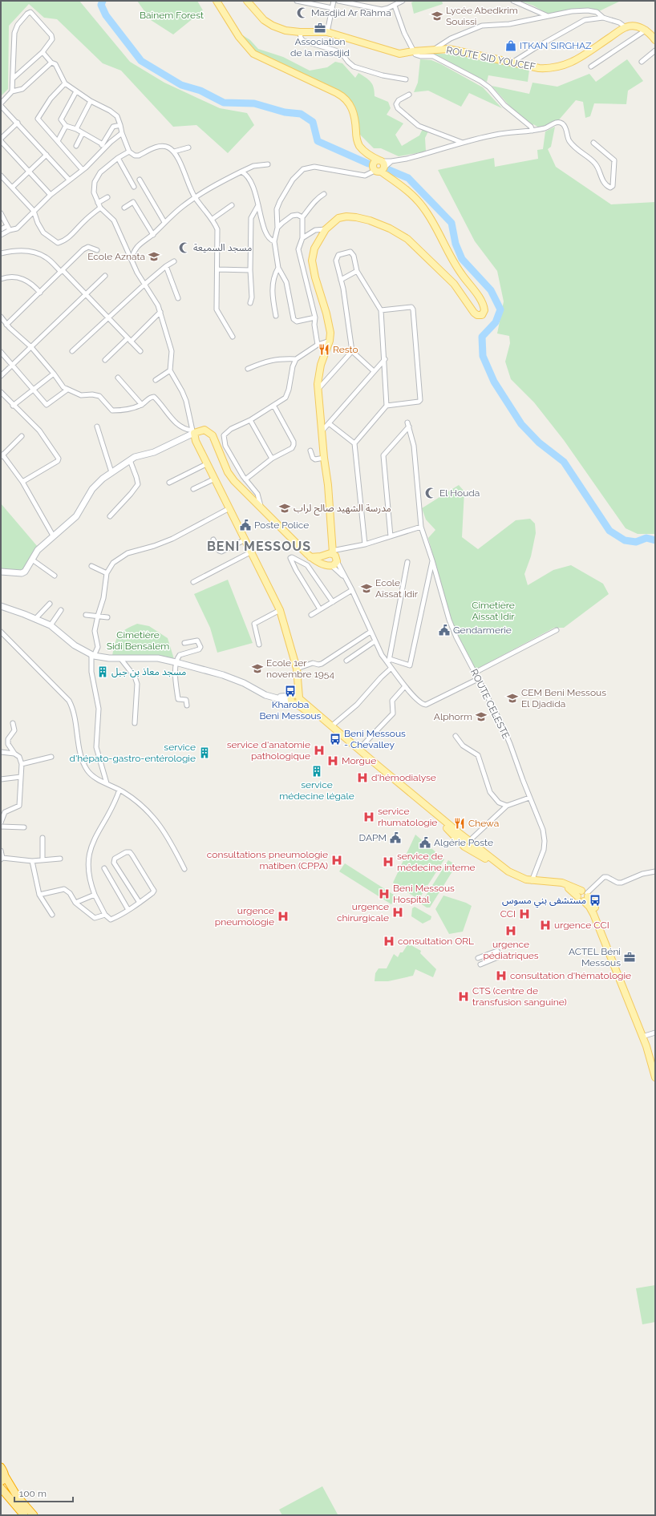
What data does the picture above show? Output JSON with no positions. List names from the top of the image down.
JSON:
{
  "streets": {
    "main road": ["ROUTE SID YOUCEF"],
    "street": ["ROUTE CELESTE"]
  },
  "districts": ["BENI MESSOUS"],
  "parks": ["Bainem Forest", "Cimetière Aissat Idir", "Cimetière Sidi Bensalem"],
  "places": {
    "mosque": ["Masdjid Ar Rahma", "مسجد السميعة", "El Houda"],
    "school or university": [
      "Lycée Abedkrim Souissi",
      "Ecole Aznata",
      "مدرسة الشهيد صالح لراب",
      "Ecole Aïssat Idir",
      "Ecole 1er novembre 1954",
      "CEM Beni Messous El Djadida",
      "Alphorm"
    ],
    "office": ["Association de la masdjid", "ACTEL Béni Messous"],
    "shop": ["ITKAN SIRGHAZ"],
    "restaurant": ["Resto", "Chewa"],
    "public building": [
      "Poste Police",
      "Gendarmerie",
      "DAPM",
      "Algérie Poste"
    ],
    "building": ["مسجد معاذ بن جبل", "service d'hépato-gastro-entérologie", "service médecine légale"],
    "bus stop": ["Kharoba Beni Messous", "Beni Messous - Chevalley", "مستشفى بني مسوس"],
    "hospital": [
      "service d'anatomie pathologique",
      "Morgue",
      "d'hémodialyse",
      "service rhumatologie",
      "consultations pneumologie matiben (CPPA)",
      "service de médecine interne",
      "Beni Messous Hospital",
      "urgence chirurgicale",
      "CCI",
      "urgence pneumologie",
      "urgence CCI",
      "urgence pédiatriques",
      "consultation ORL",
      "consultation d'hématologie",
      "CTS (centre de transfusion sanguine)"
    ]
  },
  "scale_bar": "100 m"
}
